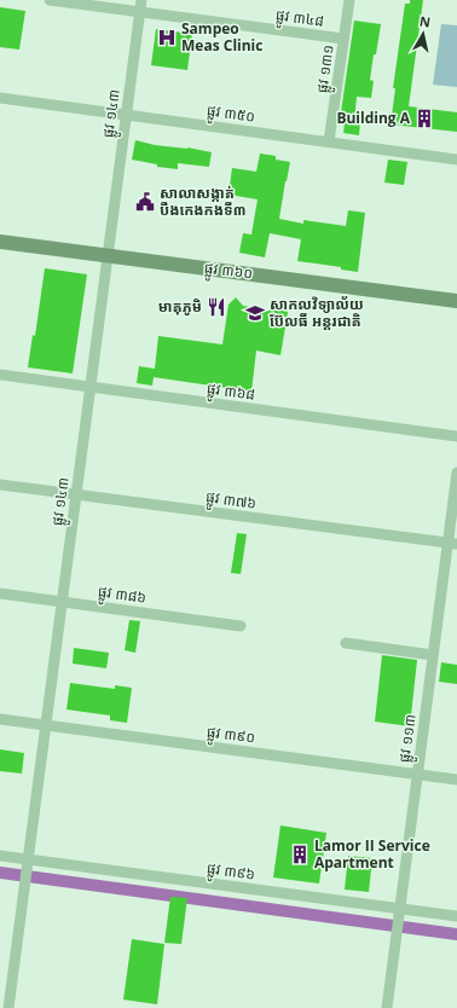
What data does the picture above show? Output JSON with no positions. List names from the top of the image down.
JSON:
{
  "streets": {
    "street": [
      "ផ្លូវ ៣៤៨",
      "ផ្លូវ ១៣១",
      "ផ្លូវ ១៤៣",
      "ផ្លូវ ៣៥០",
      "ផ្លូវ ៣៦០",
      "ផ្លូវ ៣៦៨",
      "ផ្លូវ ៣៧៦",
      "ផ្លូវ ៣៨៦",
      "ផ្លូវ ៣៩០",
      "ផ្លូវ ១១៣",
      "ផ្លូវ ៣៩៦"
    ]
  },
  "crossings": [
    ["ផ្លូវ ៣៤៨", "ផ្លូវ ១៣១"],
    ["ផ្លូវ ៣៤៨", "ផ្លូវ ១៤៣"],
    ["ផ្លូវ ១៣១", "ផ្លូវ ៣៥០"],
    ["ផ្លូវ ១៤៣", "ផ្លូវ ៣៥០"],
    ["ផ្លូវ ១៤៣", "ផ្លូវ ៣៦០"],
    ["ផ្លូវ ១៤៣", "ផ្លូវ ៣៦៨"],
    ["ផ្លូវ ១៤៣", "ផ្លូវ ៣៧៦"],
    ["ផ្លូវ ១៤៣", "ផ្លូវ ៣៨៦"],
    ["ផ្លូវ ១៤៣", "ផ្លូវ ៣៩០"],
    ["ផ្លូវ ១៤៣", "ផ្លូវ ៣៩៦"],
    ["ផ្លូវ ៣៧៦", "ផ្លូវ ១១៣"],
    ["ផ្លូវ ៣៩០", "ផ្លូវ ១១៣"],
    ["ផ្លូវ ១១៣", "ផ្លូវ ៣៩៦"]
  ],
  "places": {
    "hospital": ["Sampeo Meas Clinic"],
    "building": ["Building A", "Lamor II Service Apartment"],
    "public building": ["សាលាសង្កាត់ បឹងកេងកងទី៣"],
    "restaurant": ["មាតុភូមិ"],
    "school or university": ["សាកលវិទ្យាល័យ ប៊ែលធី អន្តរជាតិ"]
  },
  "north": "top"
}
